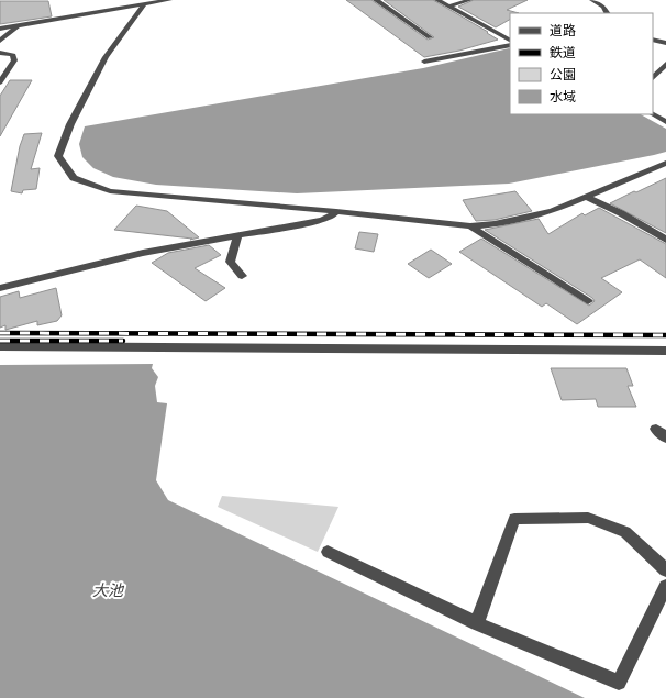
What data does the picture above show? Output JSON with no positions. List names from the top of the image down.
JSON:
{
  "water": ["大池"],
  "legend": [
    "道路",
    "鉄道",
    "公園",
    "水域"
  ]
}
